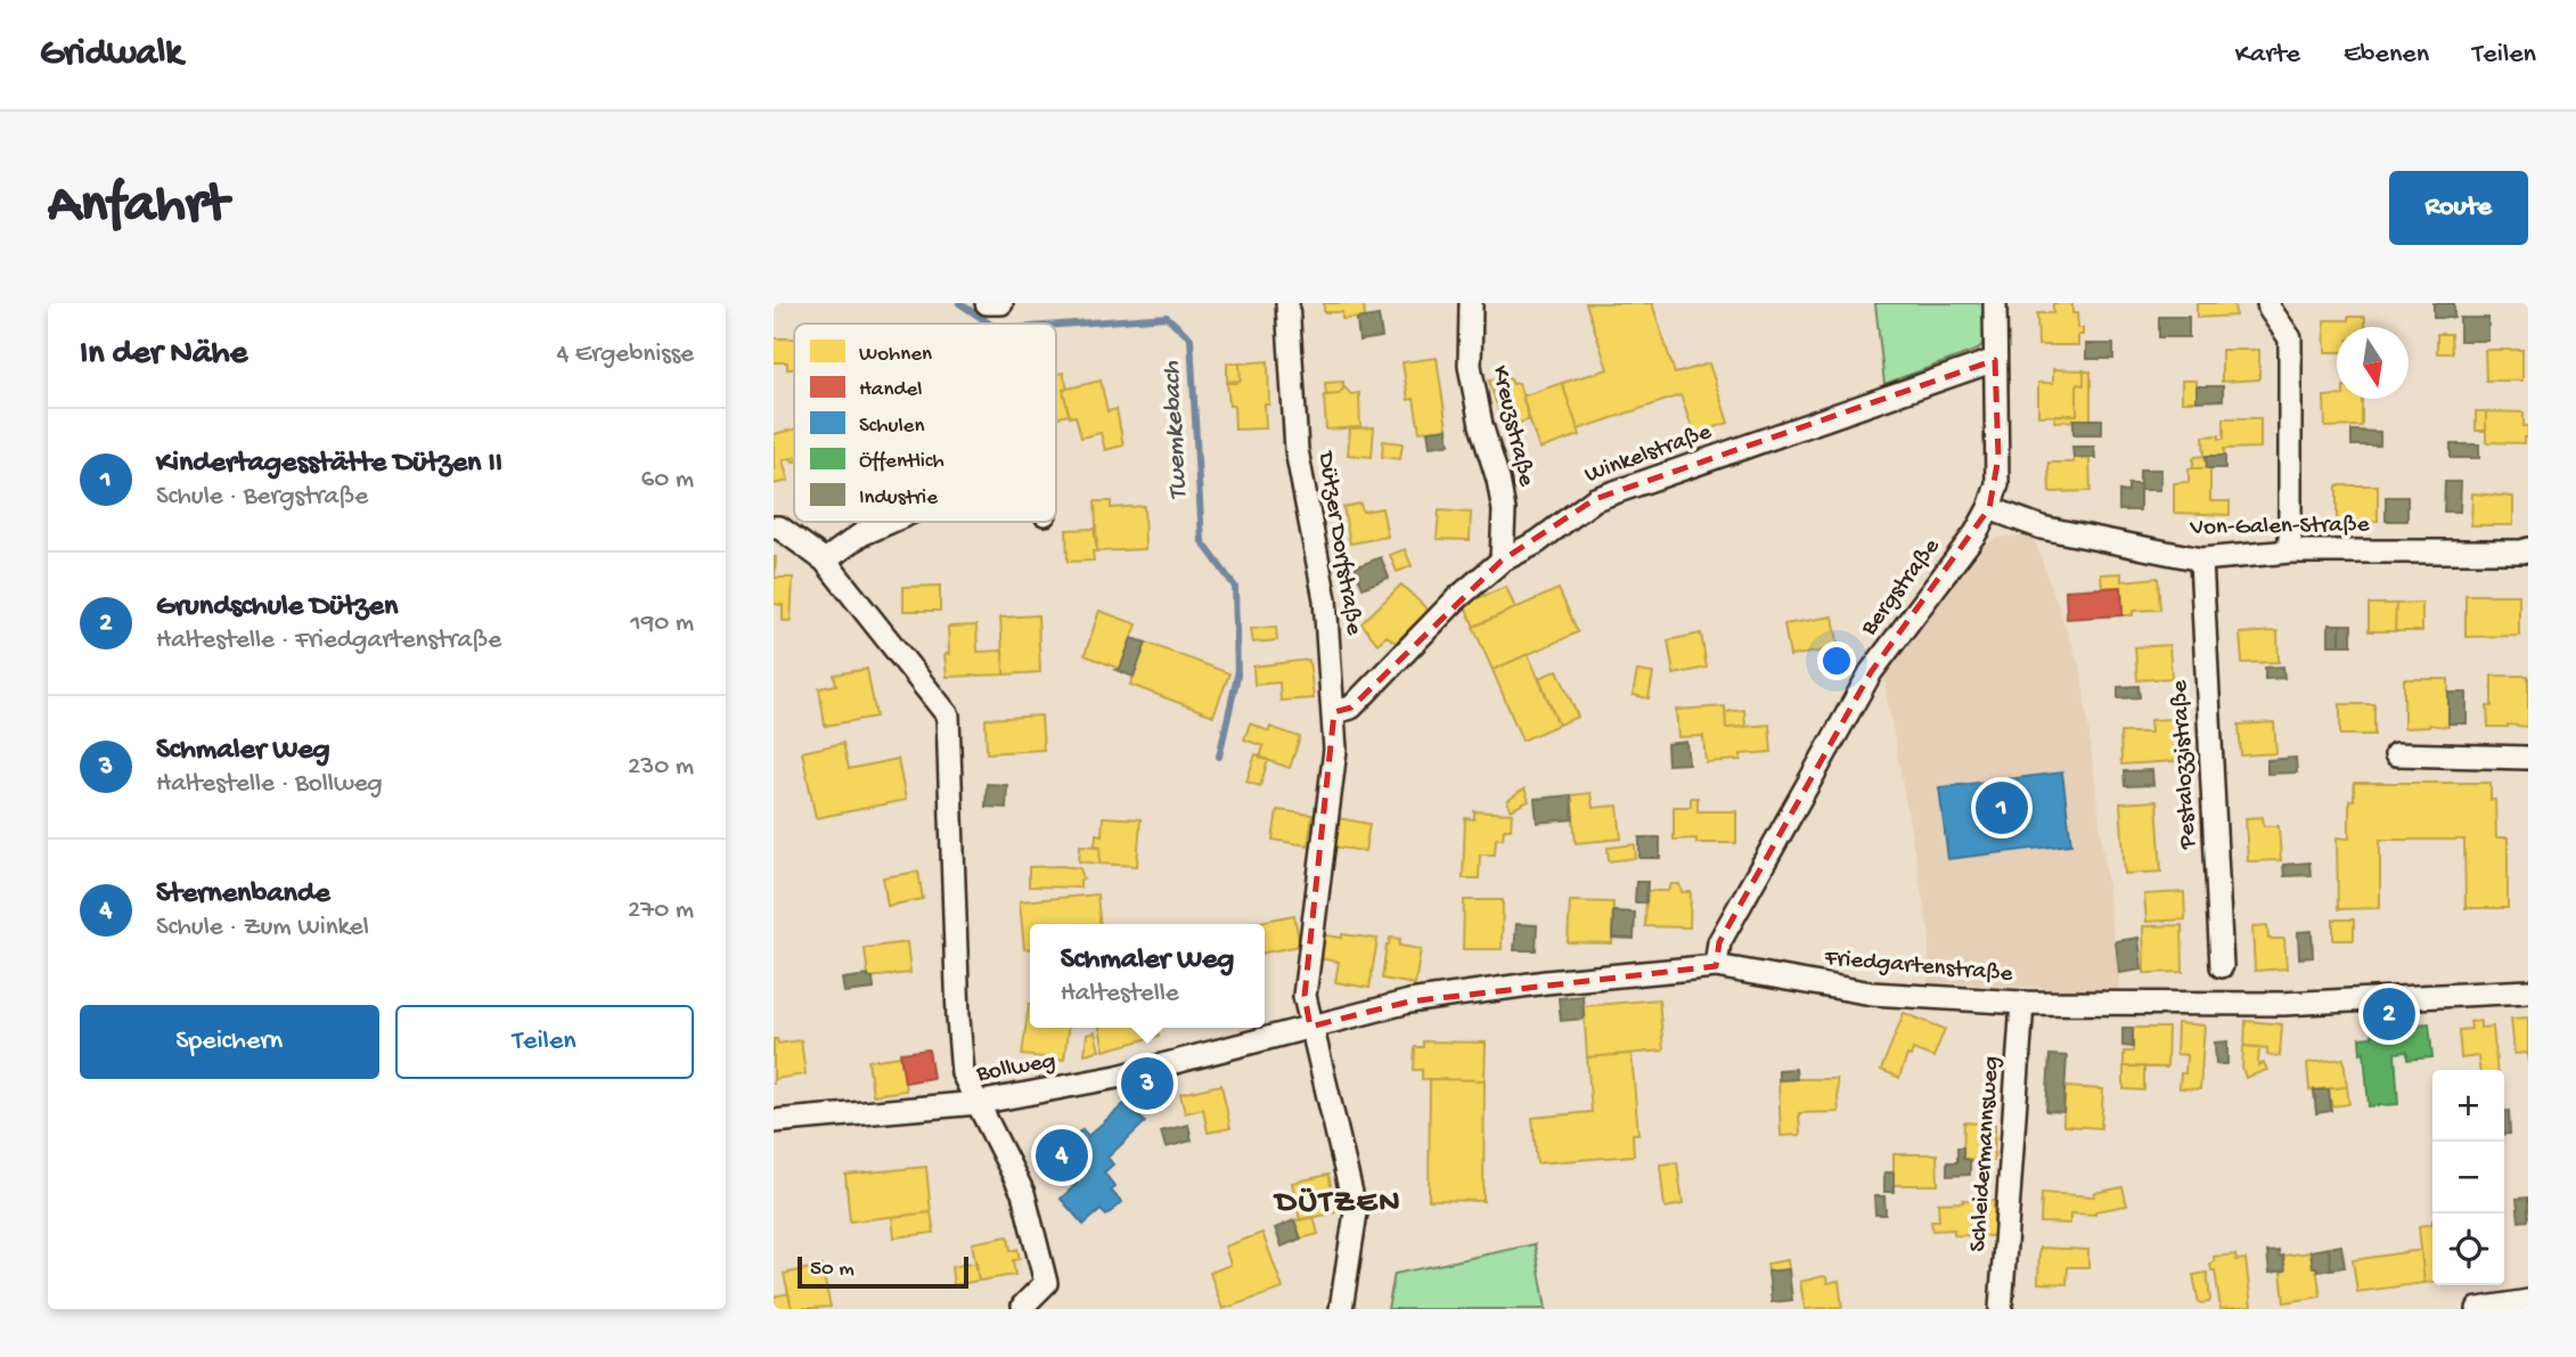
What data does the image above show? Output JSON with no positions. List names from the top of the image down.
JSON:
{
  "streets": {
    "street": [
      "Kreuzstraße",
      "Winkelstraße",
      "Von-Galen-Straße",
      "Dützer Dorfstraße",
      "Bergstraße",
      "Pestalozzistraße",
      "Friedgartenstraße",
      "Bollweg",
      "Schleidermannsweg"
    ]
  },
  "crossings": [
    ["Kreuzstraße", "Winkelstraße"],
    ["Winkelstraße", "Dützer Dorfstraße"],
    ["Winkelstraße", "Bergstraße"],
    ["Von-Galen-Straße", "Bergstraße"],
    ["Von-Galen-Straße", "Pestalozzistraße"],
    ["Dützer Dorfstraße", "Friedgartenstraße"],
    ["Dützer Dorfstraße", "Bollweg"],
    ["Bergstraße", "Friedgartenstraße"],
    ["Friedgartenstraße", "Bollweg"],
    ["Friedgartenstraße", "Schleidermannsweg"]
  ],
  "districts": ["DÜTZEN"],
  "water": ["Twemkebach"],
  "legend": [
    "Wohnen",
    "Handel",
    "Schulen",
    "Öffentlich",
    "Industrie"
  ],
  "scale_bar": "50 m",
  "north": "bottom",
  "page": {
    "header": "Gridwalk",
    "nav": ["Karte", "Ebenen", "Teilen"],
    "buttons": [
      "Route",
      ["Speichern", "Teilen"]
    ],
    "title": "Anfahrt",
    "heading": ["In der Nähe", "4 Ergebnisse"],
    "list": [
      {
        "mark": "1",
        "name": "Kindertagesstätte Dützen II",
        "note": "Schule · Bergstraße",
        "value": "60 m"
      },
      {
        "mark": "2",
        "name": "Grundschule Dützen",
        "note": "Haltestelle · Friedgartenstraße",
        "value": "190 m"
      },
      {
        "mark": "3",
        "name": "Schmaler Weg",
        "note": "Haltestelle · Bollweg",
        "value": "230 m"
      },
      {
        "mark": "4",
        "name": "Sternenbande",
        "note": "Schule · Zum Winkel",
        "value": "270 m"
      }
    ],
    "pins": [
      "1",
      "2",
      "3",
      "4"
    ],
    "popup": ["Schmaler Weg", "Haltestelle"],
    "map_buttons": ["+", "−"],
    "scale": "50 m"
  }
}
